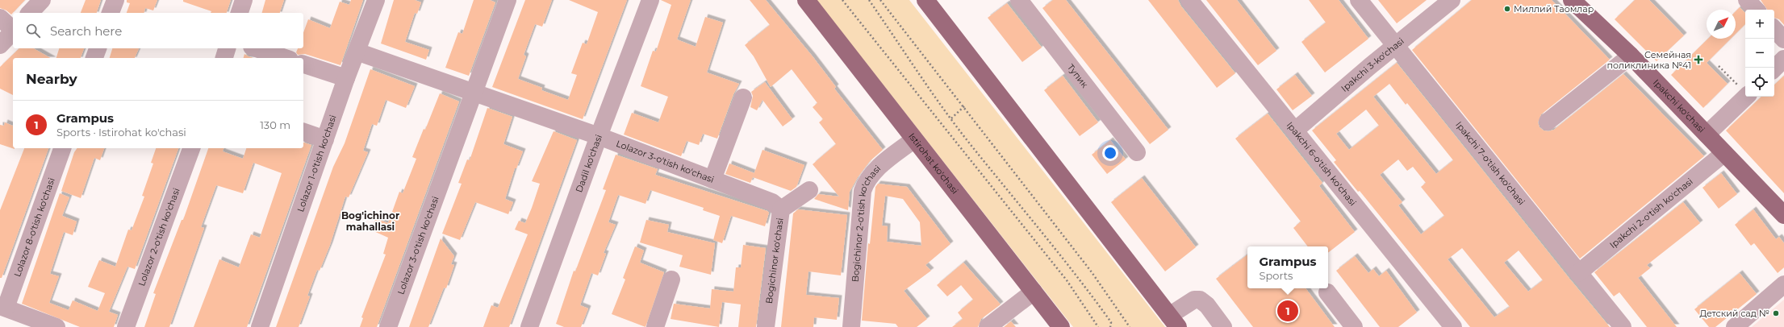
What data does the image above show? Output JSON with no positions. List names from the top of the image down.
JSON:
{
  "streets": {
    "main road": ["Ipakchi ko'chasi", "Istirohat ko'chasi"],
    "street": [
      "Ipakchi 3-ko'chasi",
      "Тупик",
      "Lolazor 3-o'tish ko'chasi",
      "Dadil ko'chasi",
      "Lolazor 1-o'tish ko'chasi",
      "Ipakchi 6-o'tish ko'chasi",
      "Ipakchi 7-o'tish ko'chasi",
      "Ipakchi 2-o'tish ko'chasi",
      "Bogichinor 2-o'tish ko'chasi",
      "Lolazor 8-o'tish ko'chasi",
      "Lolazor 2-o'tish ko'chasi",
      "Bogichinor ko'chasi"
    ]
  },
  "crossings": [
    ["Ipakchi 3-ko'chasi", "Ipakchi 6-o'tish ko'chasi"],
    ["Ipakchi 3-ko'chasi", "Ipakchi 7-o'tish ko'chasi"],
    ["Ipakchi ko'chasi", "Ipakchi 2-o'tish ko'chasi"],
    ["Lolazor 3-o'tish ko'chasi", "Dadil ko'chasi"],
    ["Lolazor 3-o'tish ko'chasi", "Lolazor 1-o'tish ko'chasi"],
    ["Lolazor 3-o'tish ko'chasi", "Bogichinor ko'chasi"],
    ["Istirohat ko'chasi", "Bogichinor 2-o'tish ko'chasi"],
    ["Ipakchi 7-o'tish ko'chasi", "Ipakchi 2-o'tish ko'chasi"]
  ],
  "districts": ["Bog'ichinor mahallasi"],
  "places": {
    "other": ["Миллий Таомлар", "Детский сад №"],
    "health": ["Семейная поликлиника №41"]
  },
  "north": "top right",
  "page": {
    "map_buttons": ["+", "−"],
    "search": "Search here",
    "heading": "Nearby",
    "list": [
      {
        "mark": "1",
        "name": "Grampus",
        "note": "Sports · Istirohat ko'chasi",
        "value": "130 m"
      }
    ],
    "popup": ["Grampus", "Sports"],
    "pins": "1"
  }
}
